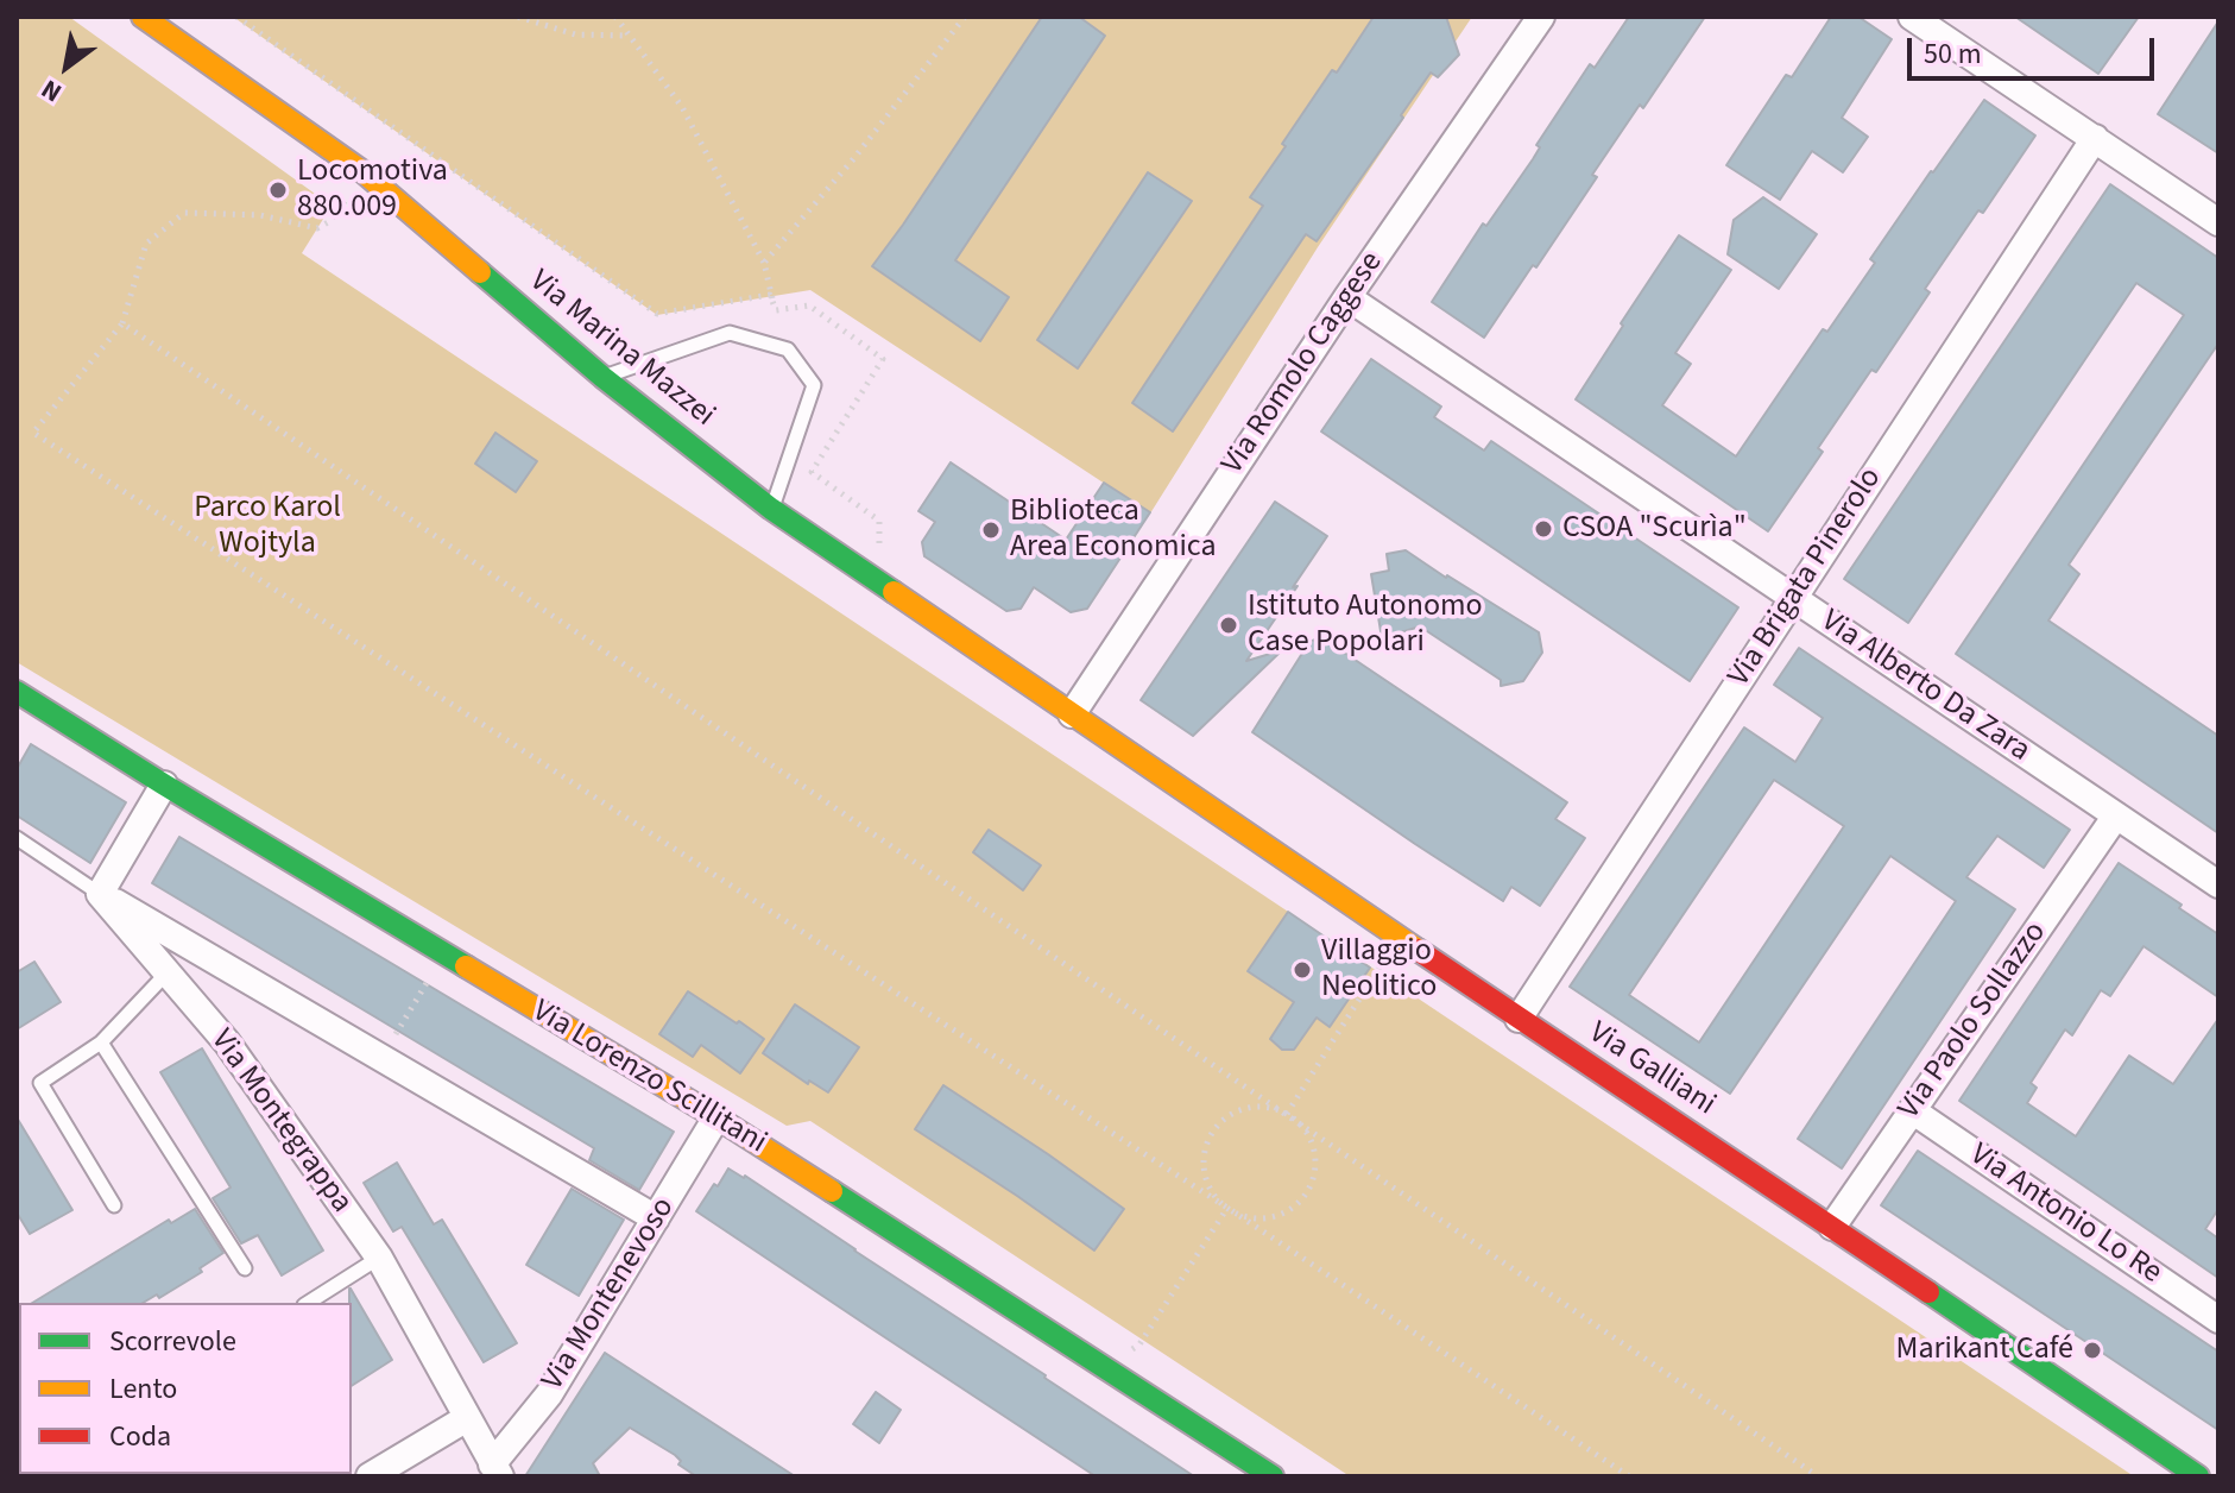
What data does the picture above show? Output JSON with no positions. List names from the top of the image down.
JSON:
{
  "streets": {
    "street": [
      "Via Marina Mazzei",
      "Via Romolo Caggese",
      "Via Brigata Pinerolo",
      "Via Alberto Da Zara",
      "Via Paolo Sollazzo",
      "Via Galliani",
      "Via Lorenzo Scillitani",
      "Via Montegrappa",
      "Via Antonio Lo Re",
      "Via Montenevoso"
    ]
  },
  "crossings": [
    ["Via Marina Mazzei", "Via Romolo Caggese"],
    ["Via Marina Mazzei", "Via Galliani"],
    ["Via Romolo Caggese", "Via Alberto Da Zara"],
    ["Via Romolo Caggese", "Via Galliani"],
    ["Via Brigata Pinerolo", "Via Alberto Da Zara"],
    ["Via Brigata Pinerolo", "Via Galliani"],
    ["Via Alberto Da Zara", "Via Paolo Sollazzo"],
    ["Via Paolo Sollazzo", "Via Galliani"],
    ["Via Paolo Sollazzo", "Via Antonio Lo Re"],
    ["Via Lorenzo Scillitani", "Via Montenevoso"],
    ["Via Montegrappa", "Via Montenevoso"]
  ],
  "parks": ["Parco Karol Wojtyla"],
  "places": [
    "Locomotiva 880.009",
    "CSOA \"Scurìa\"",
    "Biblioteca Area Economica",
    "Istituto Autonomo Case Popolari",
    "Villaggio Neolitico",
    "Marikant Café"
  ],
  "legend": ["Scorrevole", "Lento", "Coda"],
  "scale_bar": "50 m",
  "north": "bottom left"
}
